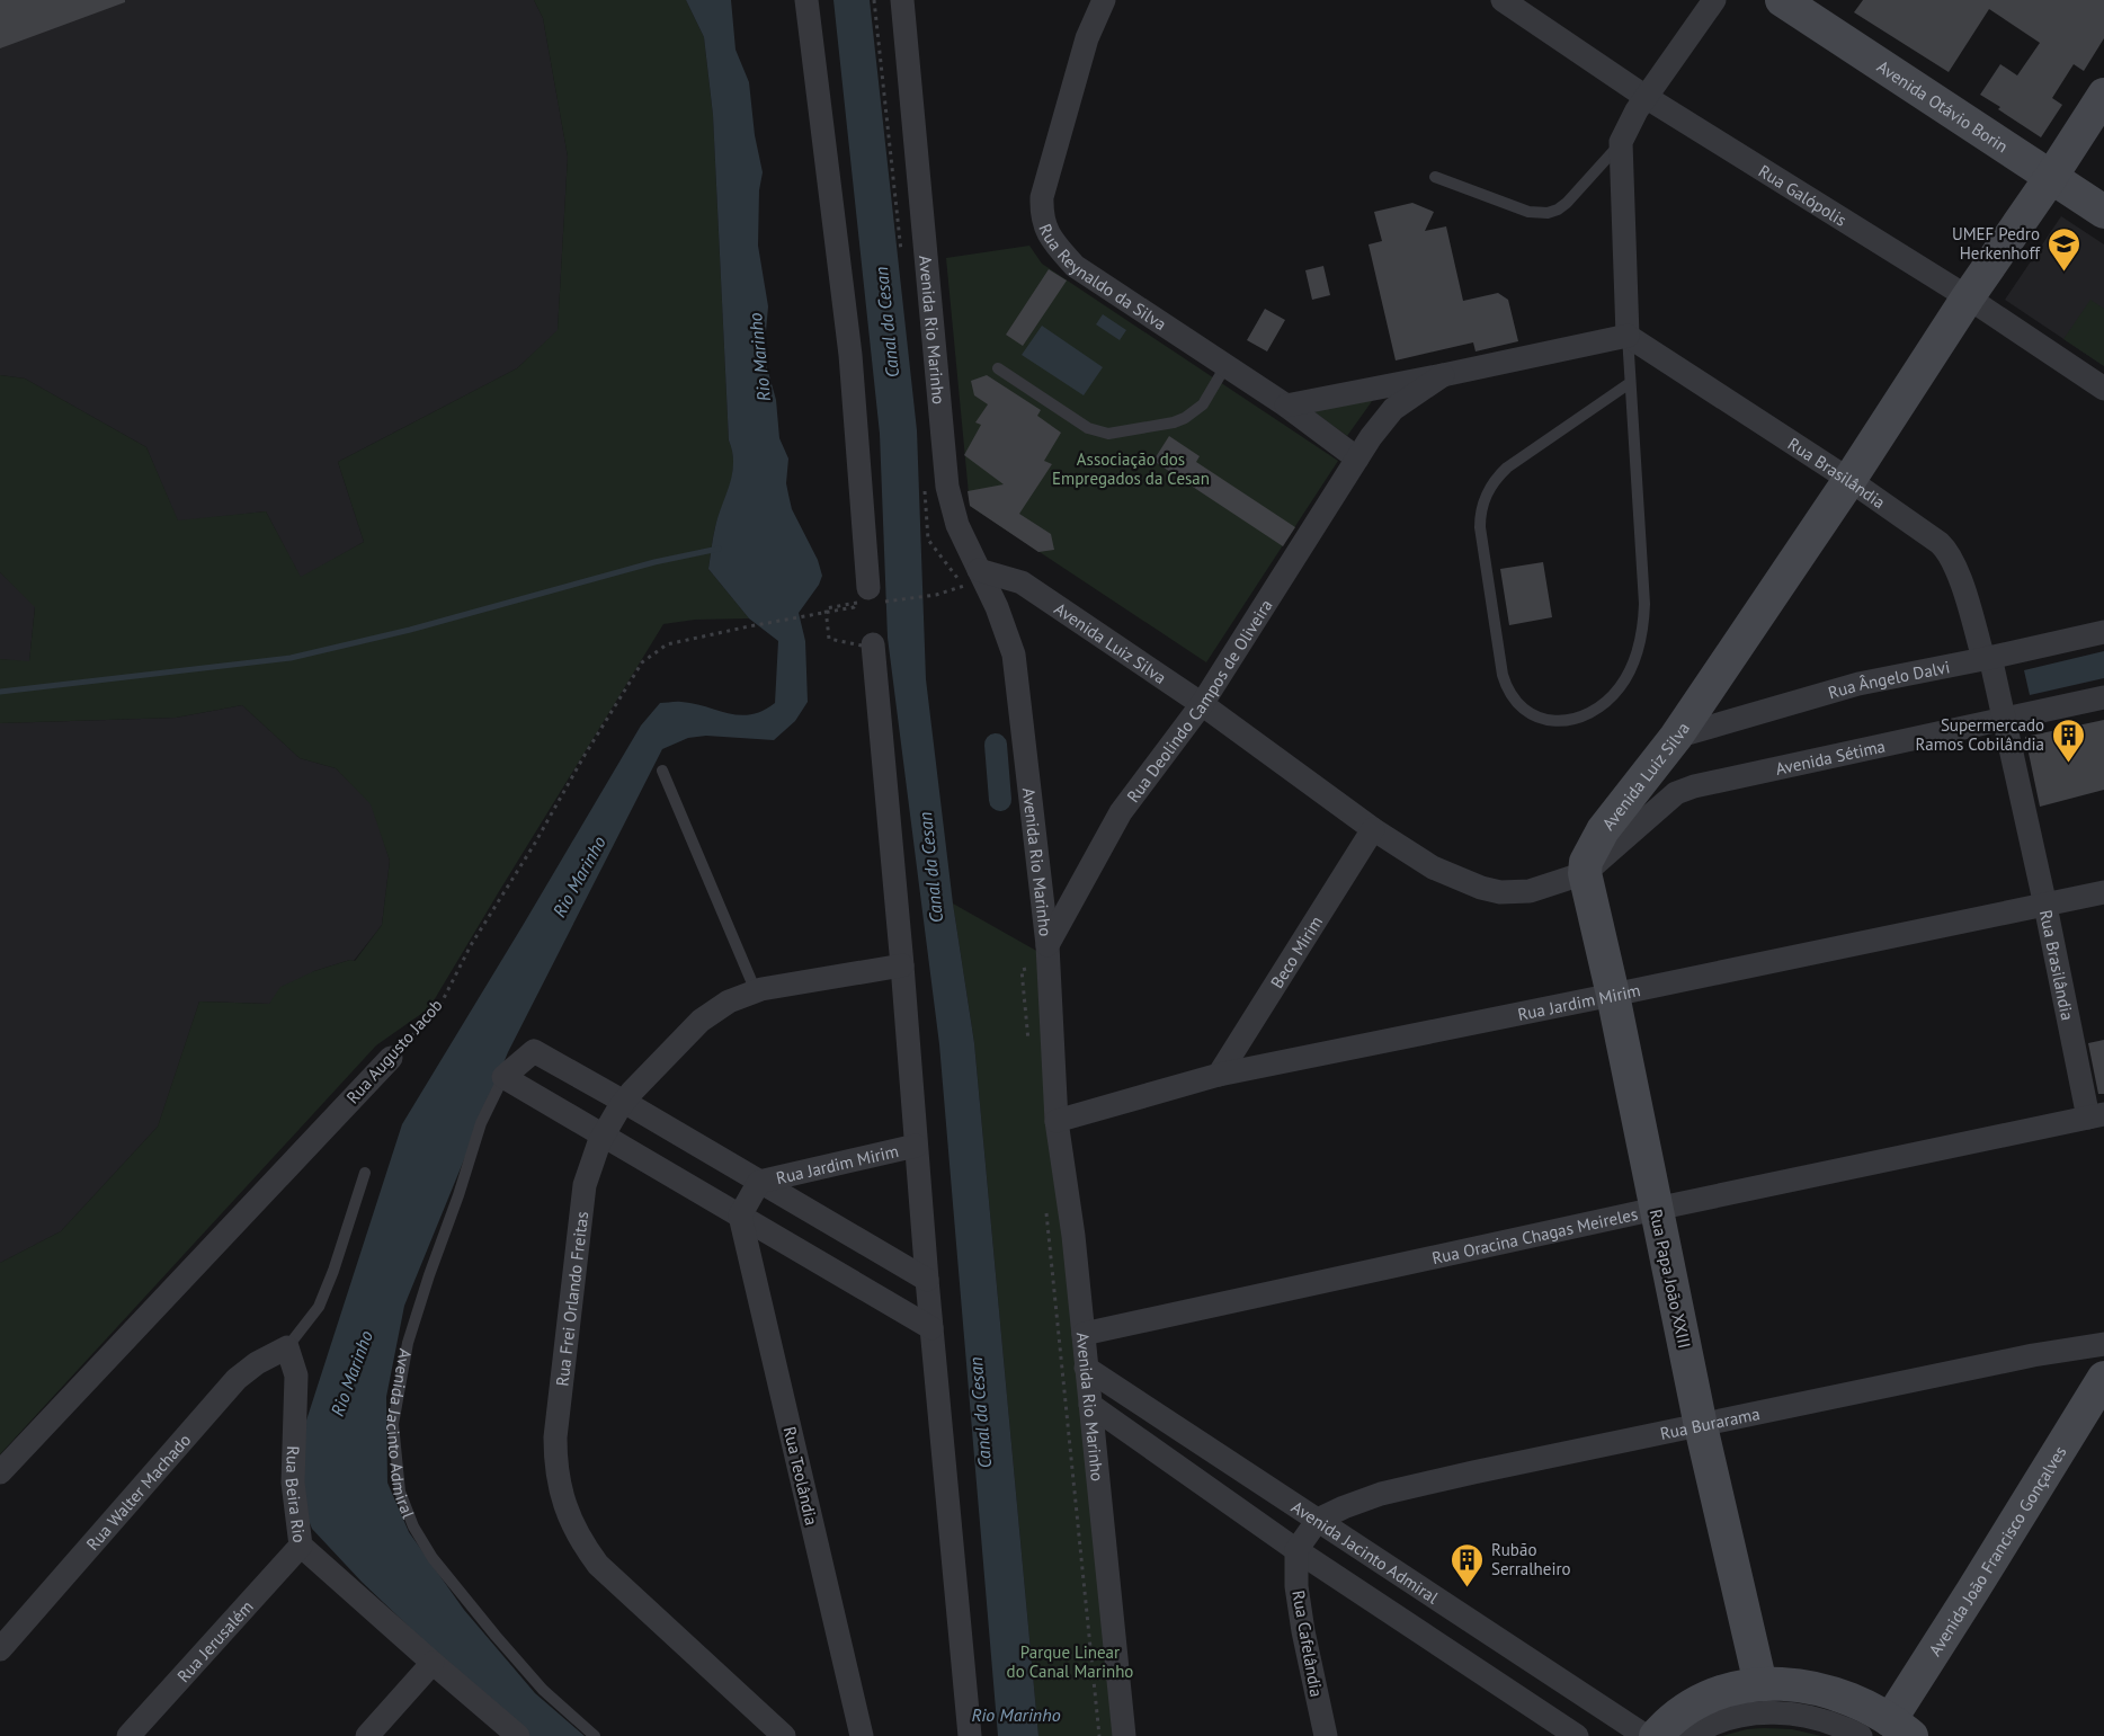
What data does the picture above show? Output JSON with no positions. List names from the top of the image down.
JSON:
{
  "streets": {
    "street": [
      "Avenida Otávio Borin",
      "Rua Galópolis",
      "Rua Reynaldo da Silva",
      "Avenida Rio Marinho",
      "Rua Brasilândia",
      "Avenida Luiz Silva",
      "Rua Ângelo Dalvi",
      "Rua Deolindo Campos de Oliveira",
      "Avenida Sétima",
      "Beco Mirim",
      "Rua Jardim Mirim",
      "Rua Augusto Jacob",
      "Rua Oracina Chagas Meireles",
      "Rua Papa João XXIII",
      "Rua Frei Orlando Freitas",
      "Rua Burarama",
      "Avenida Jacinto Admiral",
      "Rua Teolândia",
      "Rua Walter Machado",
      "Rua Beira Rio",
      "Avenida João Francisco Gonçalves",
      "Rua Jerusalém",
      "Rua Cafelândia"
    ]
  },
  "crossings": [
    ["Avenida Otávio Borin", "Avenida Luiz Silva"],
    ["Rua Galópolis", "Avenida Luiz Silva"],
    ["Rua Reynaldo da Silva", "Rua Deolindo Campos de Oliveira"],
    ["Avenida Rio Marinho", "Avenida Luiz Silva"],
    ["Avenida Rio Marinho", "Rua Deolindo Campos de Oliveira"],
    ["Avenida Rio Marinho", "Rua Jardim Mirim"],
    ["Avenida Rio Marinho", "Rua Oracina Chagas Meireles"],
    ["Avenida Rio Marinho", "Avenida Jacinto Admiral"],
    ["Rua Brasilândia", "Avenida Luiz Silva"],
    ["Rua Brasilândia", "Rua Ângelo Dalvi"],
    ["Rua Brasilândia", "Avenida Sétima"],
    ["Rua Brasilândia", "Rua Jardim Mirim"],
    ["Rua Brasilândia", "Rua Oracina Chagas Meireles"],
    ["Avenida Luiz Silva", "Rua Ângelo Dalvi"],
    ["Avenida Luiz Silva", "Rua Deolindo Campos de Oliveira"],
    ["Avenida Luiz Silva", "Avenida Sétima"],
    ["Avenida Luiz Silva", "Beco Mirim"],
    ["Avenida Luiz Silva", "Rua Papa João XXIII"],
    ["Avenida Sétima", "Rua Papa João XXIII"],
    ["Beco Mirim", "Rua Jardim Mirim"],
    ["Rua Jardim Mirim", "Rua Papa João XXIII"],
    ["Rua Jardim Mirim", "Avenida Jacinto Admiral"],
    ["Rua Oracina Chagas Meireles", "Rua Papa João XXIII"],
    ["Rua Papa João XXIII", "Rua Burarama"],
    ["Rua Frei Orlando Freitas", "Avenida Jacinto Admiral"],
    ["Rua Burarama", "Avenida Jacinto Admiral"],
    ["Rua Walter Machado", "Rua Beira Rio"],
    ["Rua Beira Rio", "Rua Jerusalém"]
  ],
  "water": ["Canal da Cesan", "Rio Marinho"],
  "parks": ["Associação dos Empregados da Cesan", "Parque Linear do Canal Marinho"],
  "places": {
    "school or university": ["UMEF Pedro Herkenhoff"],
    "building": ["Supermercado Ramos Cobilândia", "Rubão Serralheiro"]
  }
}
